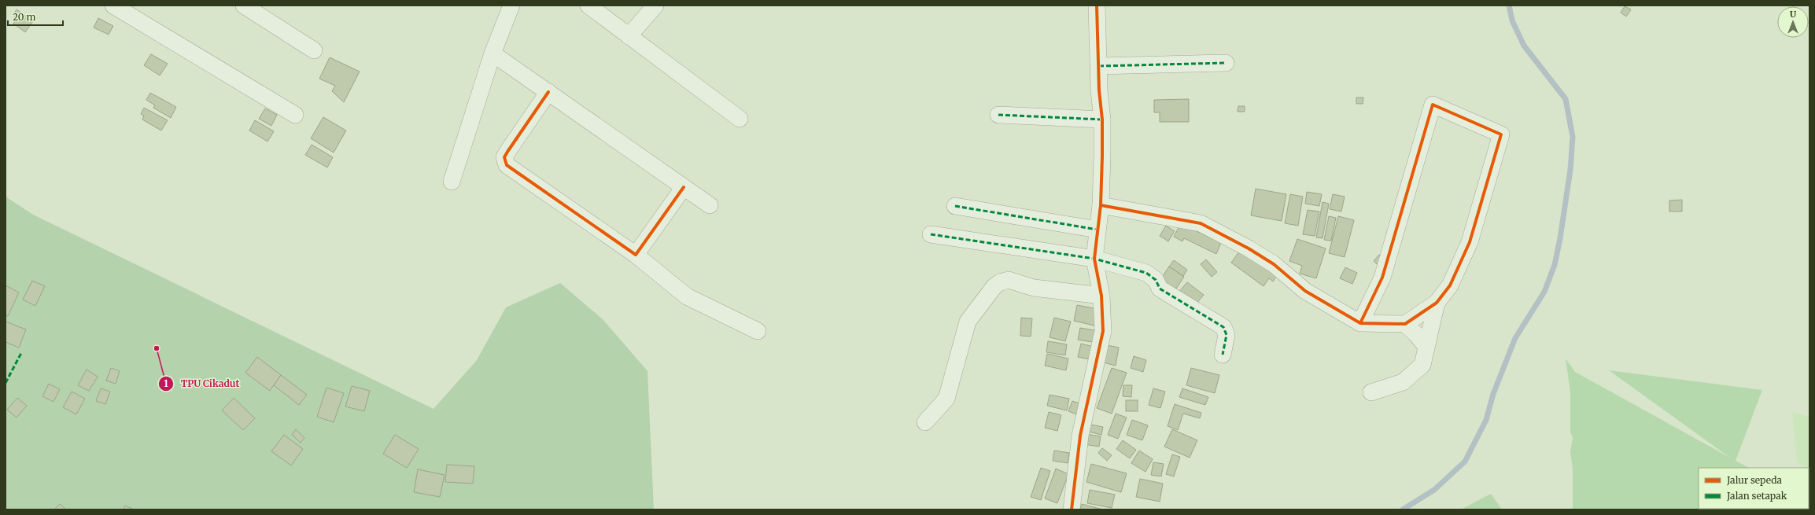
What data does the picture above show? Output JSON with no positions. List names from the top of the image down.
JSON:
{
  "places": ["TPU Cikadut"],
  "legend": ["Jalur sepeda", "Jalan setapak"],
  "scale_bar": "20 m",
  "north": "top"
}
